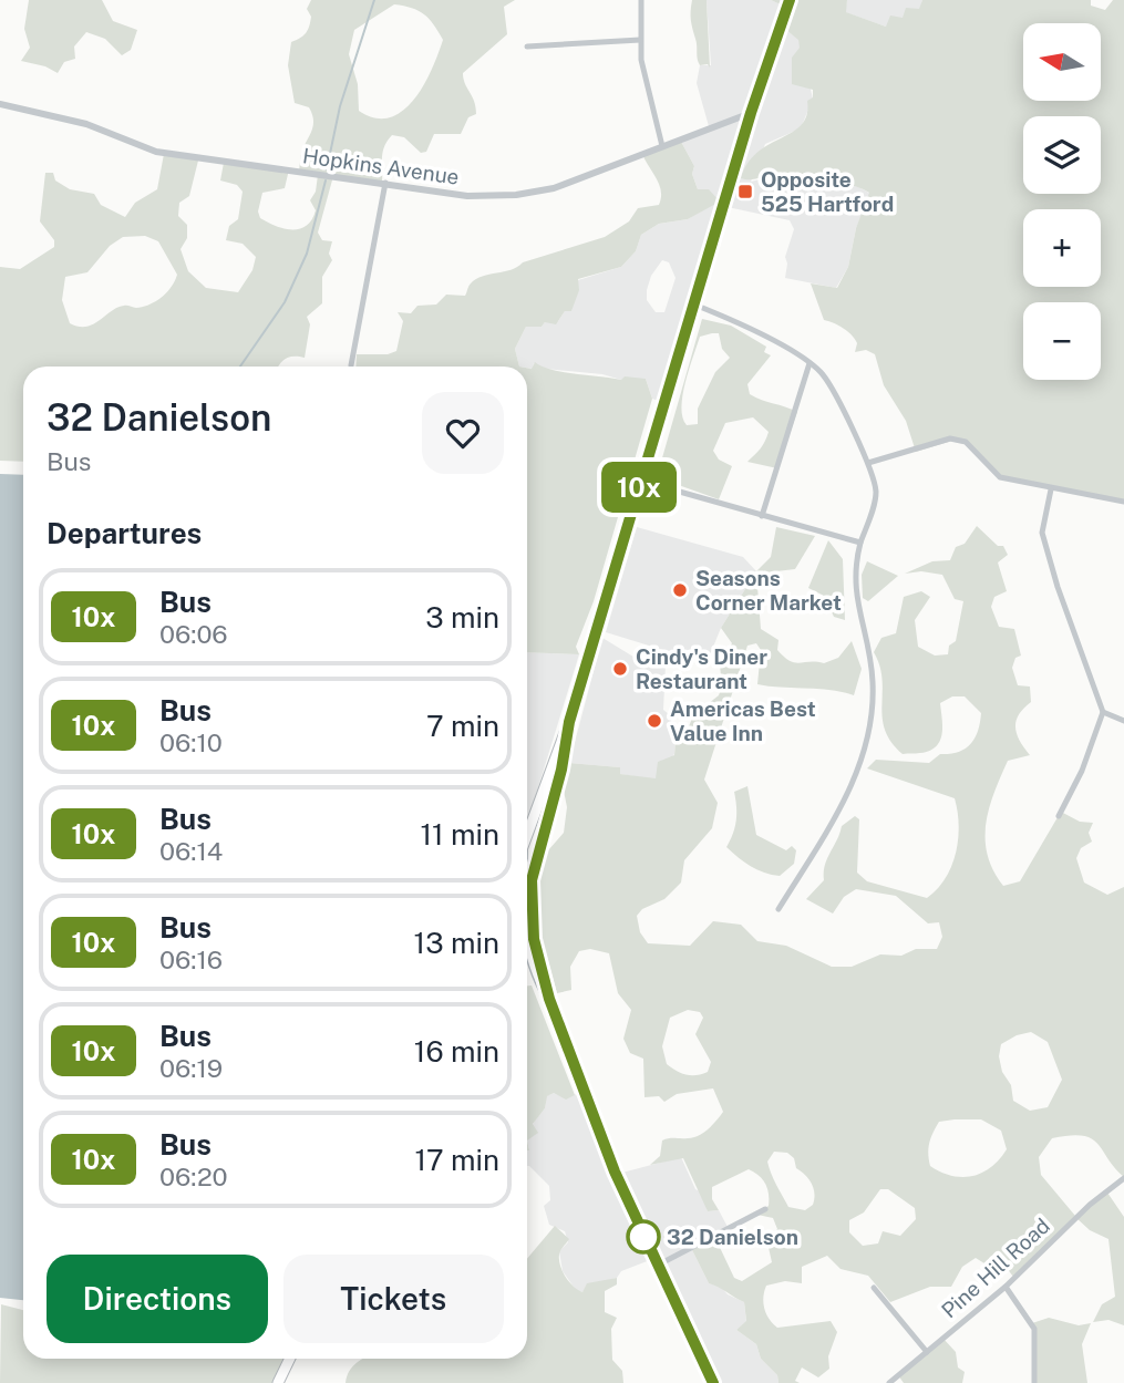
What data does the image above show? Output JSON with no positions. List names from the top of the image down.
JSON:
{
  "streets": {
    "street": ["Hopkins Avenue", "Pine Hill Road"]
  },
  "places": {
    "transit": ["Opposite 525 Hartford"],
    "other": [
      "Seasons Corner Market",
      "Cindy's Diner Restaurant",
      "Americas Best Value Inn",
      "32 Danielson"
    ]
  },
  "lines": ["bus line 10x"],
  "north": "left",
  "page": {
    "on_map": "10x",
    "map_buttons": ["+", "−"],
    "heading": [
      ["32 Danielson", "Bus"],
      "Departures"
    ],
    "list": [
      {
        "mark": "10x",
        "name": "Bus",
        "note": "06:06",
        "value": "3 min"
      },
      {
        "mark": "10x",
        "name": "Bus",
        "note": "06:10",
        "value": "7 min"
      },
      {
        "mark": "10x",
        "name": "Bus",
        "note": "06:14",
        "value": "11 min"
      },
      {
        "mark": "10x",
        "name": "Bus",
        "note": "06:16",
        "value": "13 min"
      },
      {
        "mark": "10x",
        "name": "Bus",
        "note": "06:19",
        "value": "16 min"
      },
      {
        "mark": "10x",
        "name": "Bus",
        "note": "06:20",
        "value": "17 min"
      }
    ],
    "buttons": ["Directions", "Tickets"]
  }
}
